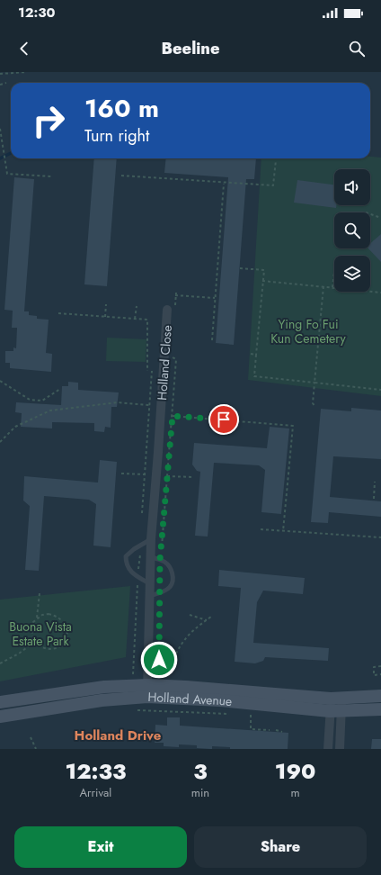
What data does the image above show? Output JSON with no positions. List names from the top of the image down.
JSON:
{
  "streets": {
    "street": ["Holland Close", "Holland Avenue"]
  },
  "crossings": [
    ["Holland Close", "Holland Avenue"]
  ],
  "districts": ["Holland Drive"],
  "parks": ["Ying Fo Fui Kun Cemetery", "Buona Vista Estate Park"],
  "page": {
    "status": "12:30",
    "header": "Beeline",
    "turn": ["160 m", "Turn right"],
    "eta": [
      "12:33",
      "Arrival",
      "3",
      "min",
      "190",
      "m"
    ],
    "buttons": ["Exit", "Share"]
  }
}
